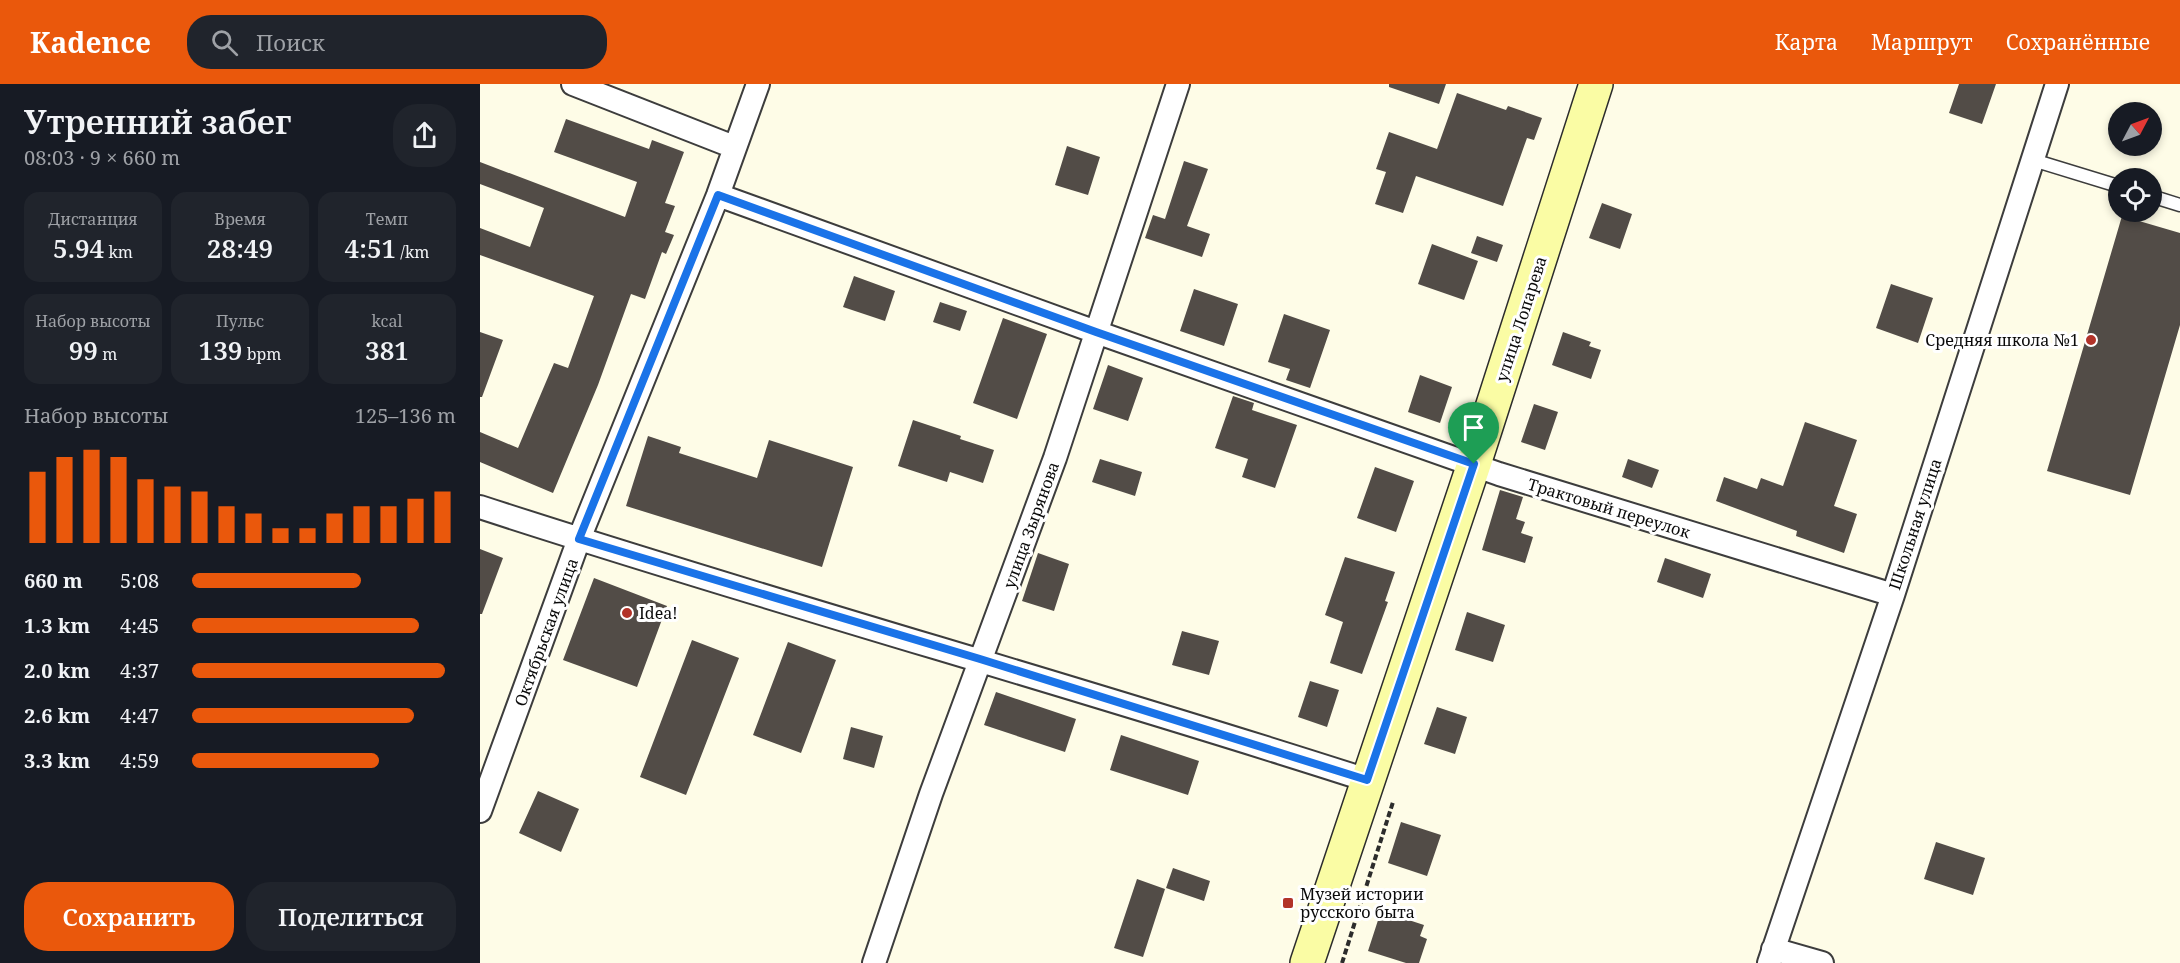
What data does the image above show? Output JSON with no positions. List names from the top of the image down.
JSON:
{
  "streets": {
    "main road": ["улица Лопарева"],
    "street": [
      "Трактовый переулок",
      "Школьная улица",
      "улица Зырянова",
      "Октябрьская улица"
    ]
  },
  "crossings": [
    ["улица Лопарева", "Трактовый переулок"],
    ["Трактовый переулок", "Школьная улица"],
    ["Трактовый переулок", "улица Зырянова"],
    ["Трактовый переулок", "Октябрьская улица"]
  ],
  "places": {
    "other": ["Средняя школа №1", "Idea!"],
    "transit": ["Музей истории русского быта"]
  },
  "north": "top right",
  "page": {
    "header": "Kadence",
    "search": "Поиск",
    "nav": ["Карта", "Маршрут", "Сохранённые"],
    "heading": ["Утренний забег", "08:03 · 9 × 660 m"],
    "stats": [
      ["Дистанция", "5.94 km"],
      ["Время", "28:49"],
      ["Темп", "4:51 /km"],
      ["Набор высоты", "99 m"],
      ["Пульс", "139 bpm"],
      ["kcal", "381"]
    ],
    "chart": ["Набор высоты", "125–136 m"],
    "list": [
      {
        "name": "660 m",
        "note": "5:08"
      },
      {
        "name": "1.3 km",
        "note": "4:45"
      },
      {
        "name": "2.0 km",
        "note": "4:37"
      },
      {
        "name": "2.6 km",
        "note": "4:47"
      },
      {
        "name": "3.3 km",
        "note": "4:59"
      }
    ],
    "buttons": ["Сохранить", "Поделиться"]
  }
}
